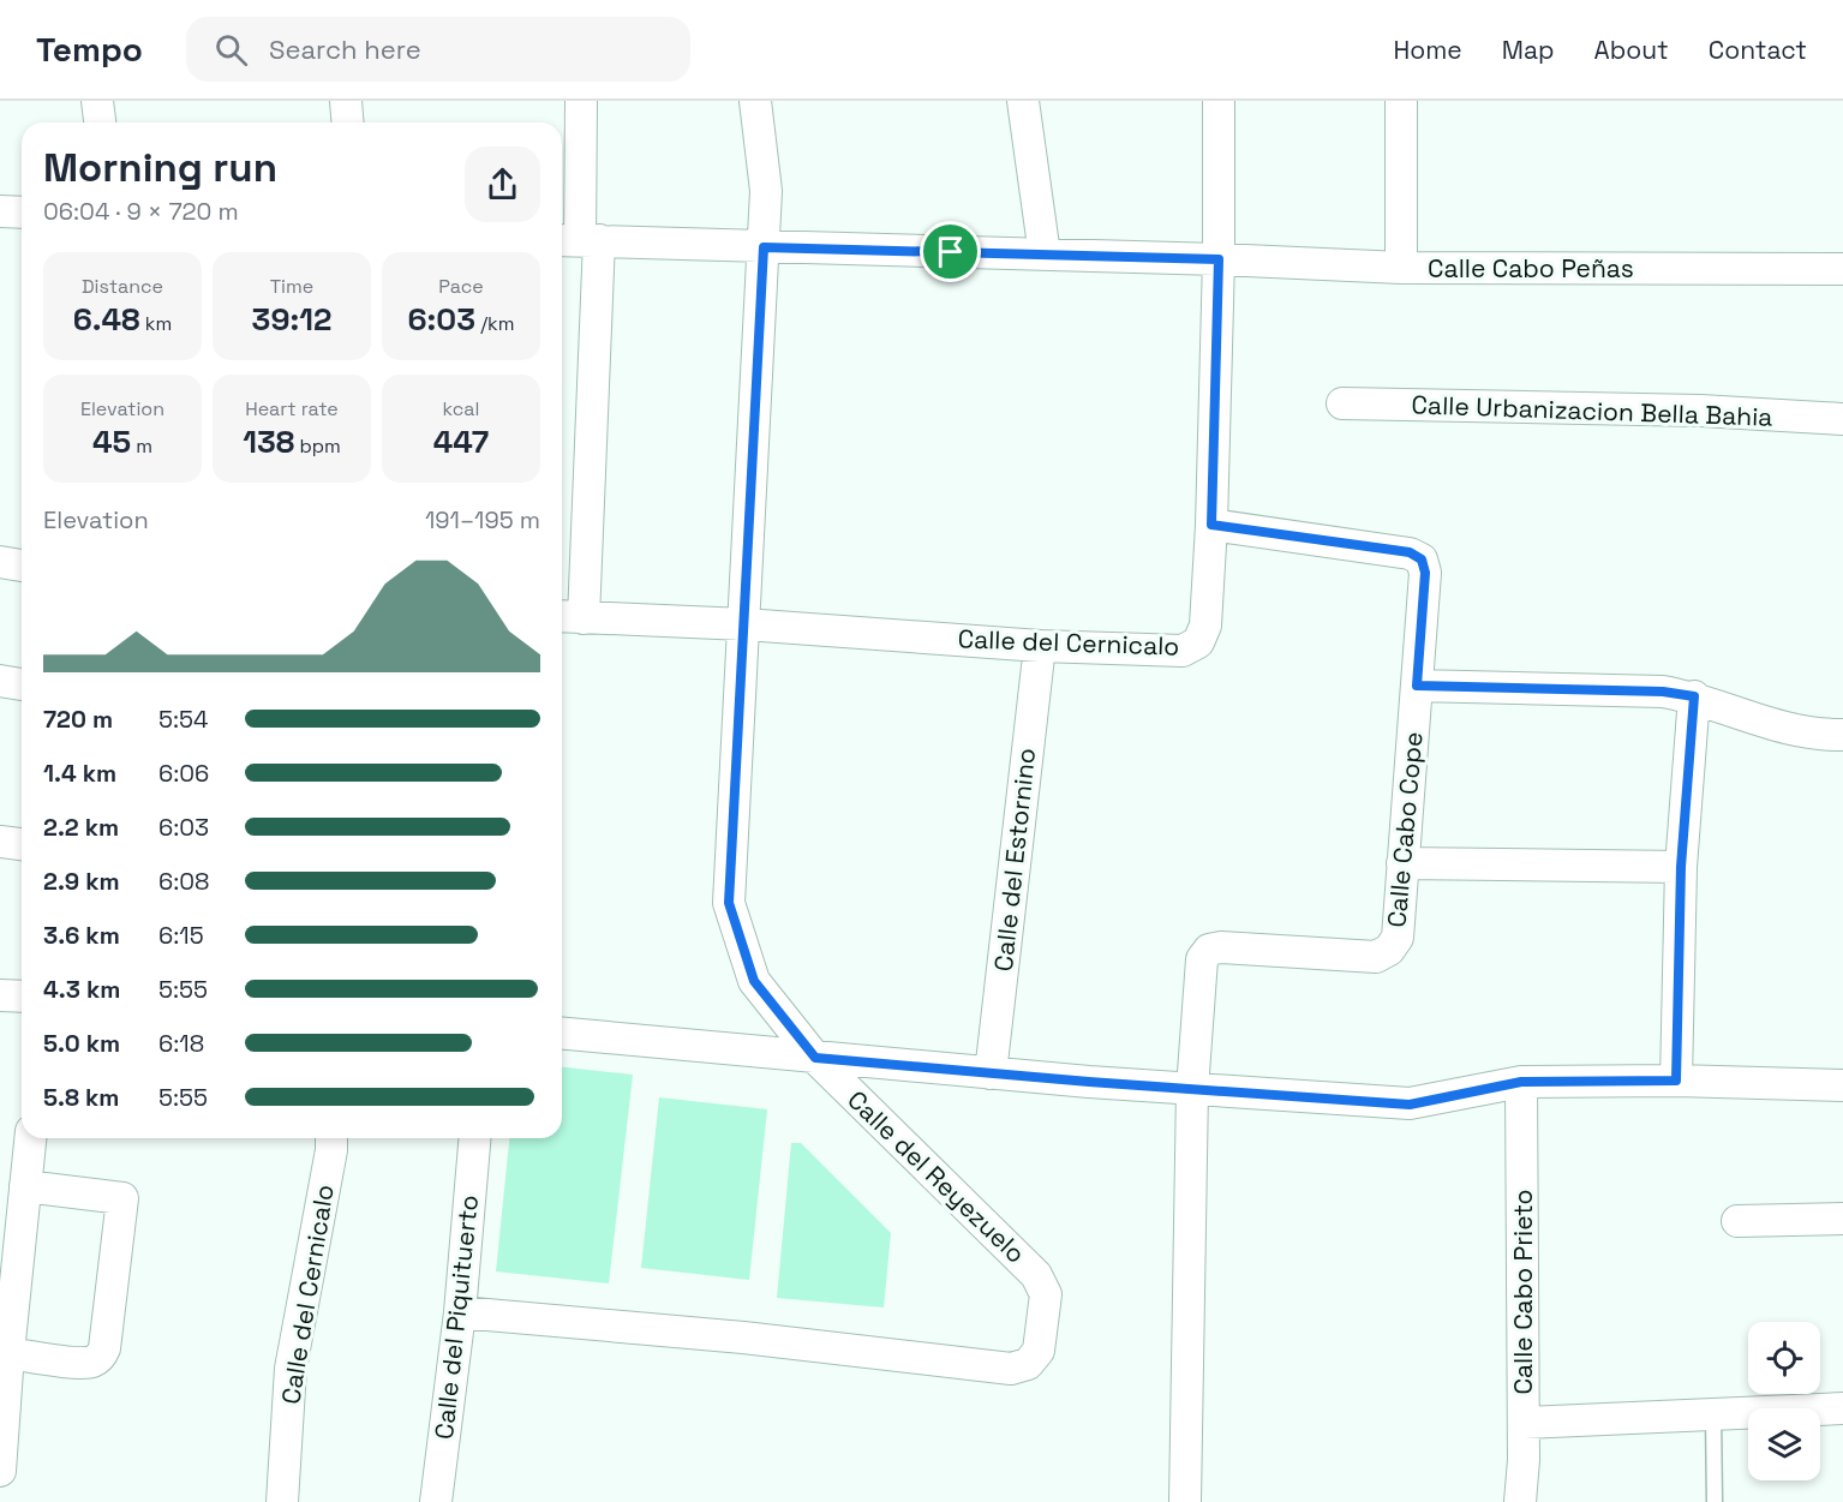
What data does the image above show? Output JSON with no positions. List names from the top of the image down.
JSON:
{
  "streets": {
    "street": [
      "Calle Cabo Peñas",
      "Calle Urbanizacion Bella Bahia",
      "Calle del Cernicalo",
      "Calle Cabo Cope",
      "Calle del Estornino",
      "Calle del Reyezuelo",
      "Calle Cabo Prieto",
      "Calle del Piquituerto"
    ]
  },
  "crossings": [
    ["Calle Cabo Peñas", "Calle del Cernicalo"],
    ["Calle Cabo Peñas", "Calle del Reyezuelo"],
    ["Calle del Cernicalo", "Calle Cabo Cope"],
    ["Calle del Cernicalo", "Calle del Estornino"],
    ["Calle del Cernicalo", "Calle del Reyezuelo"],
    ["Calle del Reyezuelo", "Calle del Piquituerto"]
  ],
  "page": {
    "header": "Tempo",
    "search": "Search here",
    "nav": [
      "Home",
      "Map",
      "About",
      "Contact"
    ],
    "heading": ["Morning run", "06:04 · 9 × 720 m"],
    "stats": [
      ["Distance", "6.48 km"],
      ["Time", "39:12"],
      ["Pace", "6:03 /km"],
      ["Elevation", "45 m"],
      ["Heart rate", "138 bpm"],
      ["kcal", "447"]
    ],
    "chart": ["Elevation", "191–195 m"],
    "list": [
      {
        "name": "720 m",
        "note": "5:54"
      },
      {
        "name": "1.4 km",
        "note": "6:06"
      },
      {
        "name": "2.2 km",
        "note": "6:03"
      },
      {
        "name": "2.9 km",
        "note": "6:08"
      },
      {
        "name": "3.6 km",
        "note": "6:15"
      },
      {
        "name": "4.3 km",
        "note": "5:55"
      },
      {
        "name": "5.0 km",
        "note": "6:18"
      },
      {
        "name": "5.8 km",
        "note": "5:55"
      }
    ]
  }
}
